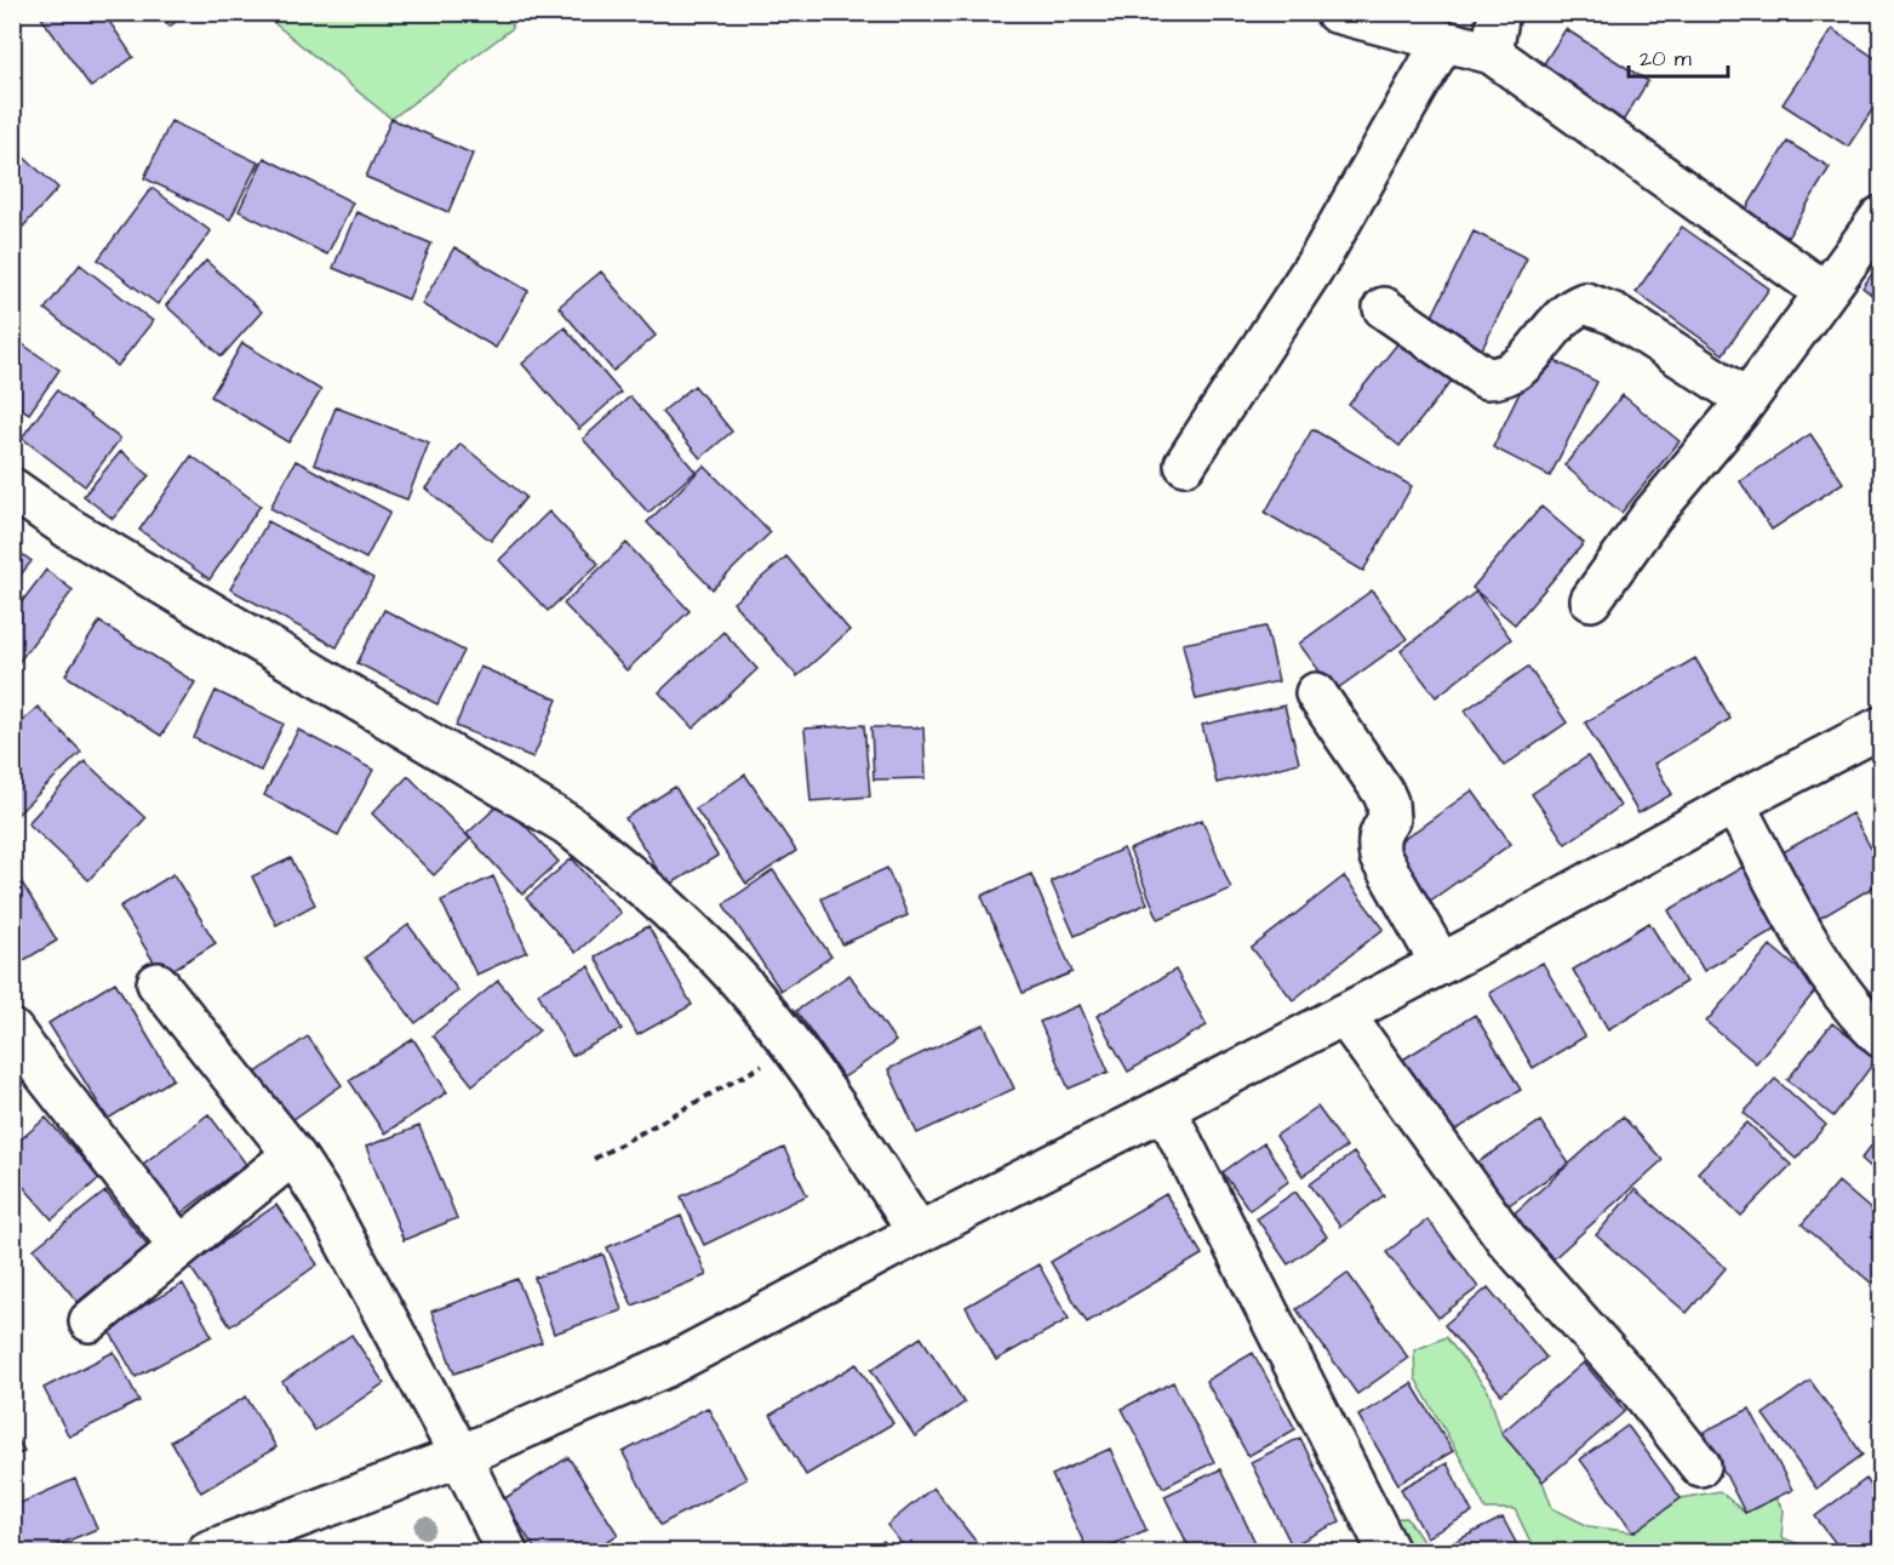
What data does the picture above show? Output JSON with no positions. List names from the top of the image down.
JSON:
{
  "scale_bar": "20 m"
}
